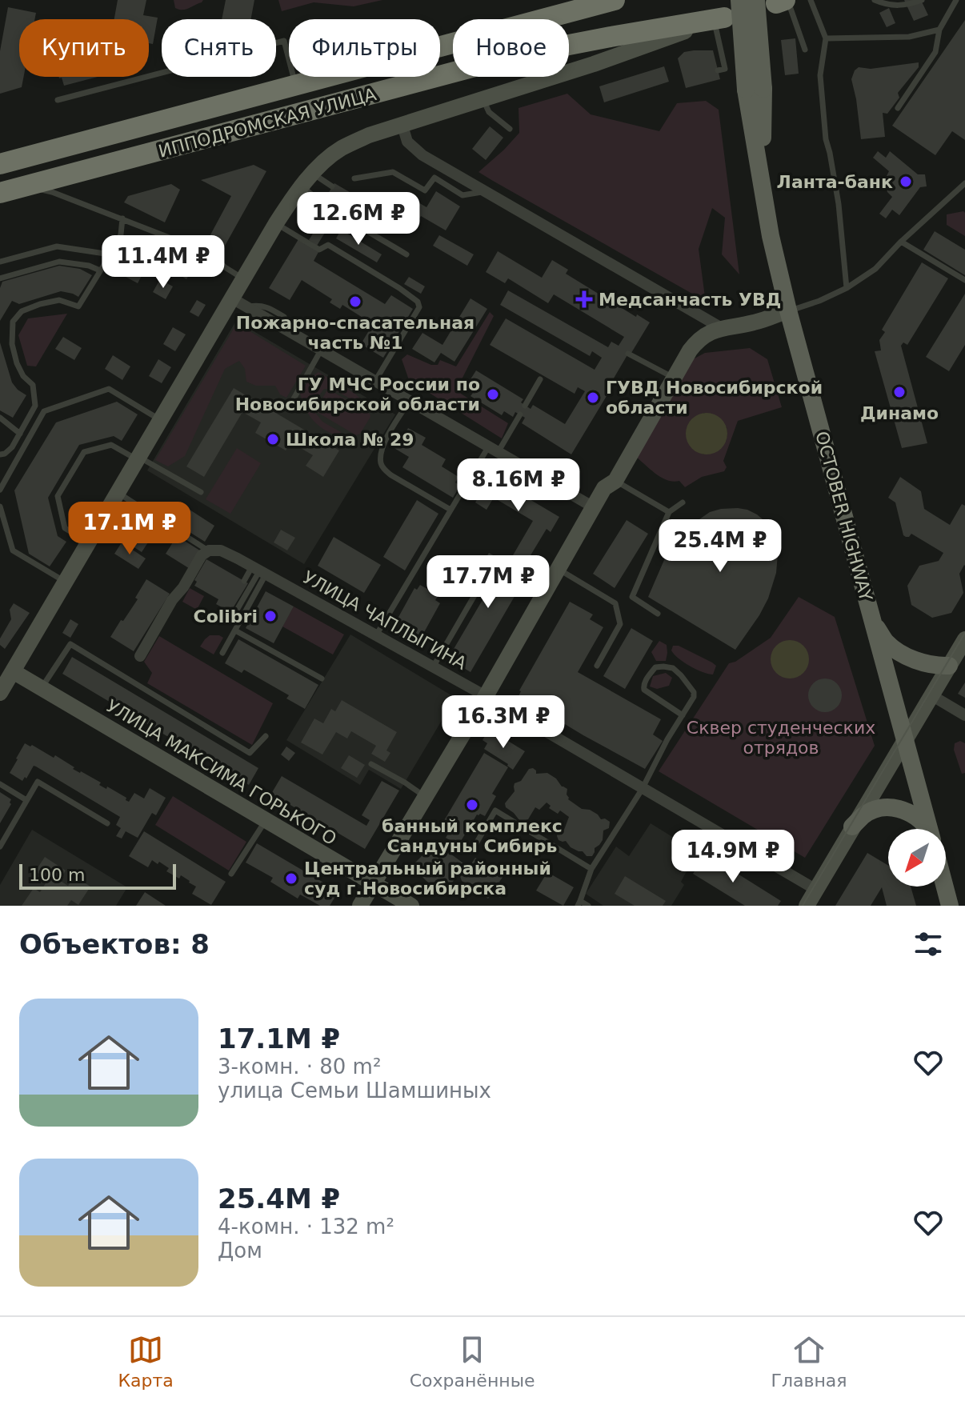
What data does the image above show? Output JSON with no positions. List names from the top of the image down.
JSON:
{
  "streets": {
    "highway": ["ИППОДРОМСКАЯ УЛИЦА"],
    "main road": ["OCTOBER HIGHWAY"],
    "street": ["УЛИЦА ЧАПЛЫГИНА", "УЛИЦА МАКСИМА ГОРЬКОГО"]
  },
  "parks": ["Сквер студенческих отрядов"],
  "places": {
    "other": [
      "Ланта-банк",
      "Пожарно-спасательная часть №1",
      "Динамо",
      "ГУ МЧС России по Новосибирской области",
      "ГУВД Новосибирской области",
      "Школа № 29",
      "Colibri",
      "банный комплекс Сандуны Сибирь",
      "Центральный районный суд г.Новосибирска"
    ],
    "health": ["Медсанчасть УВД"]
  },
  "scale_bar": "100 m",
  "north": "bottom left",
  "page": {
    "chip": [
      "Купить",
      "Снять",
      "Фильтры",
      "Новое"
    ],
    "price": [
      "12.6M ₽",
      "11.4M ₽",
      "8.16M ₽",
      "17.1M ₽",
      "25.4M ₽",
      "17.7M ₽",
      "16.3M ₽",
      "14.9M ₽"
    ],
    "scale": "100 m",
    "heading": "Объектов: 8",
    "list": [
      {
        "name": "17.1M ₽",
        "note": "3-комн. · 80 m² · улица Семьи Шамшиных"
      },
      {
        "name": "25.4M ₽",
        "note": "4-комн. · 132 m² · Дом"
      }
    ],
    "tabs": ["Карта", "Сохранённые", "Главная"]
  }
}
